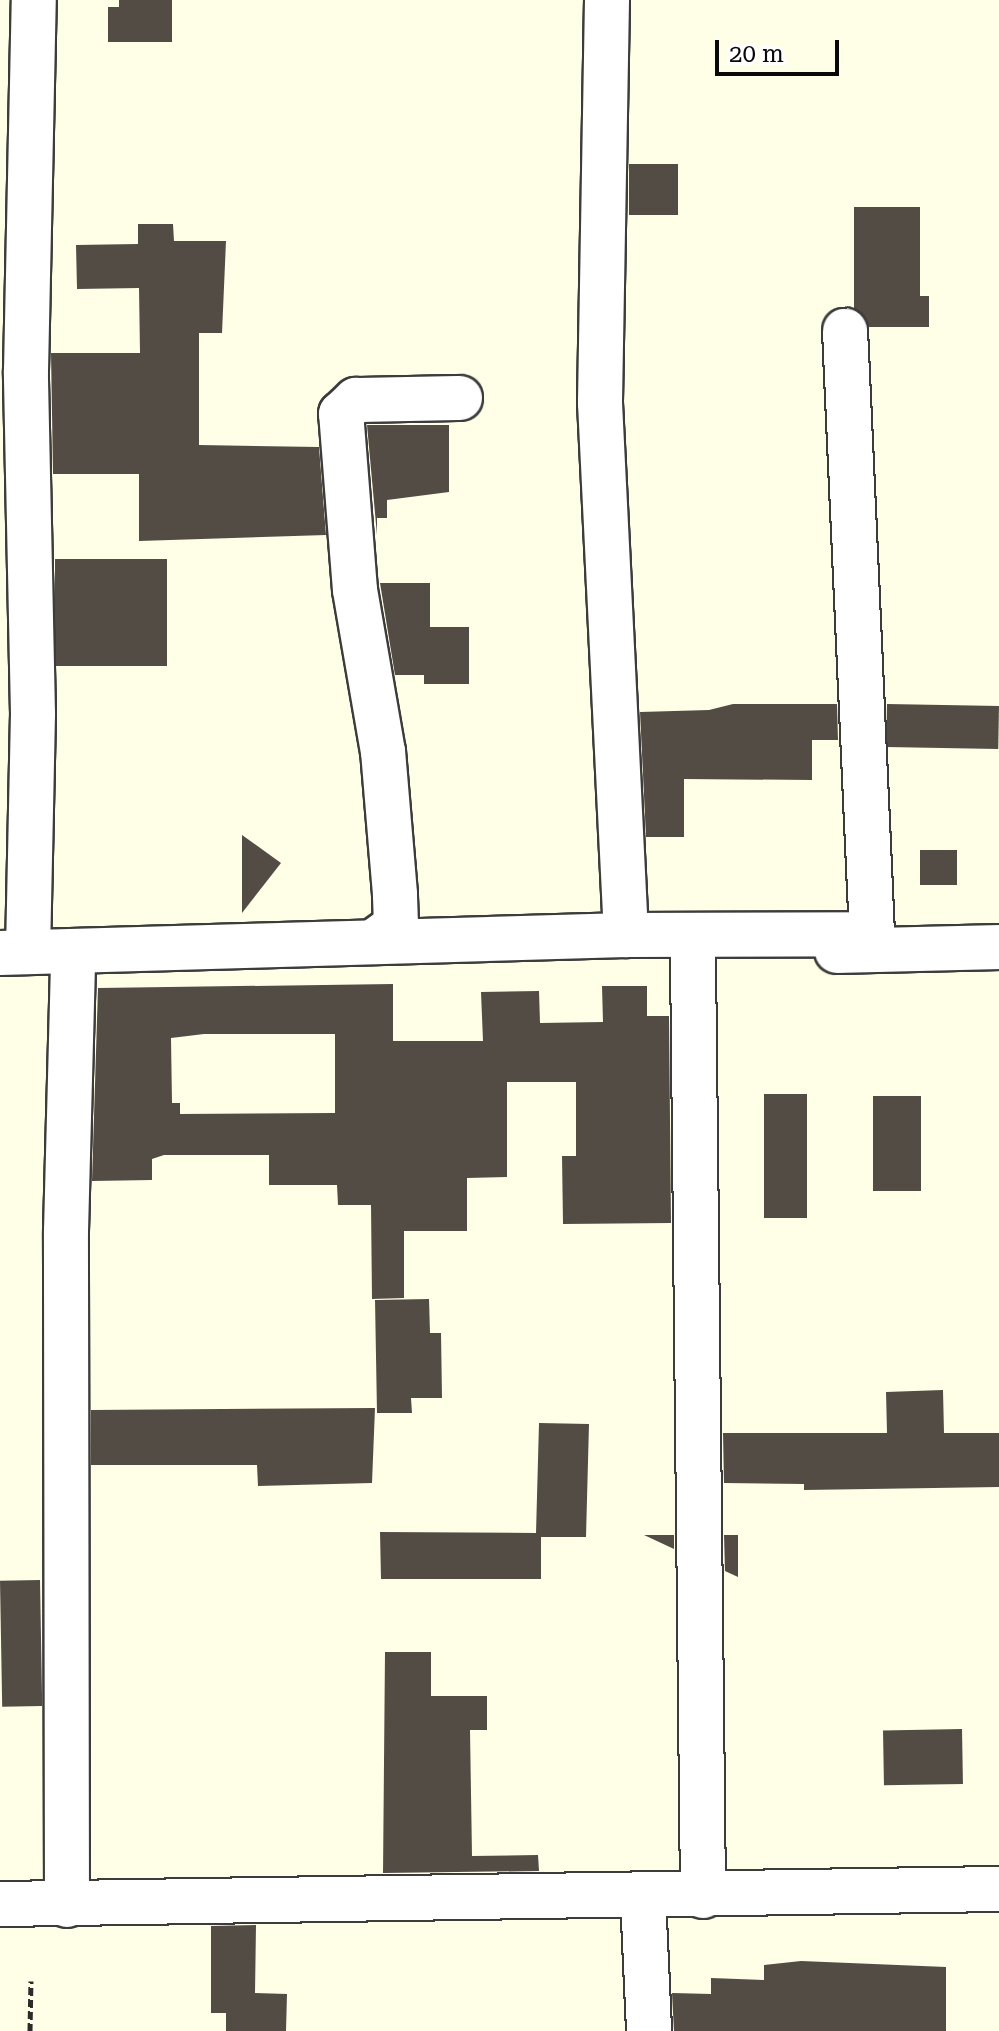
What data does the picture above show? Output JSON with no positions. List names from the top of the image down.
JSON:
{
  "scale_bar": "20 m"
}
